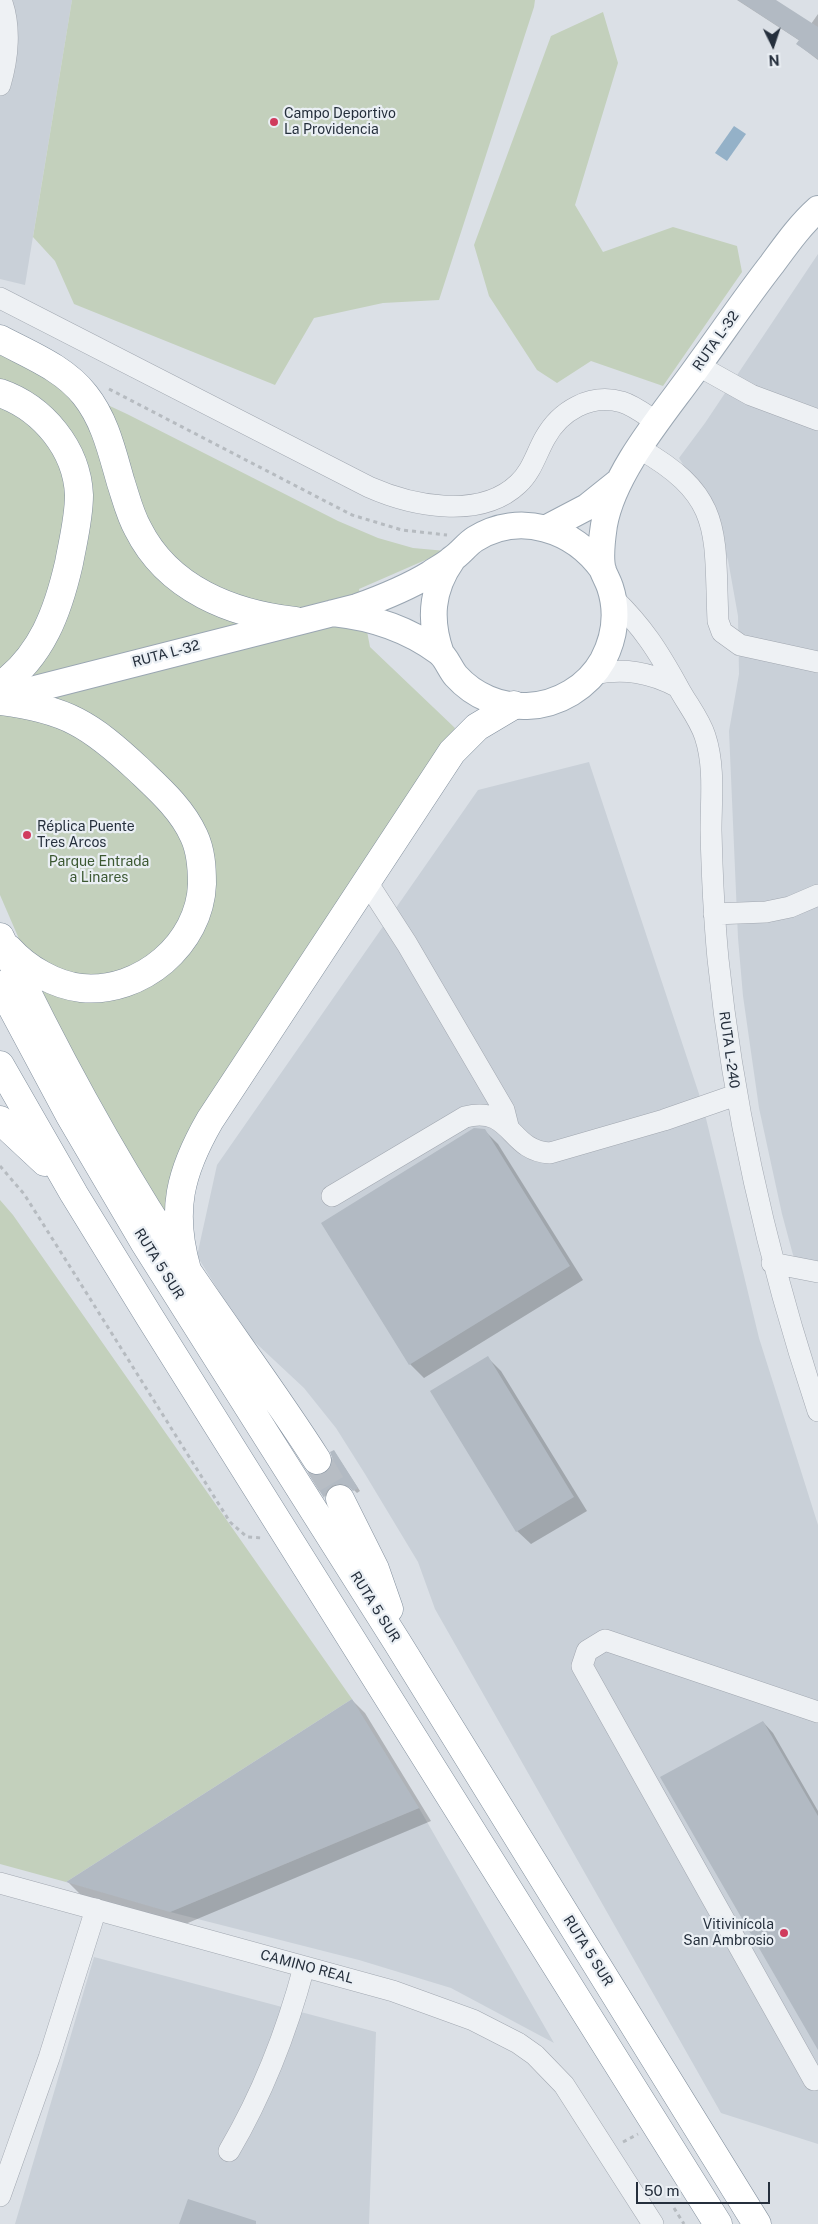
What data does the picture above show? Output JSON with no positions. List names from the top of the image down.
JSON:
{
  "streets": {
    "highway": ["RUTA 5 SUR"],
    "main road": ["RUTA L-32"],
    "street": ["RUTA L-240", "CAMINO REAL"]
  },
  "crossings": [
    ["RUTA L-32", "RUTA L-240"]
  ],
  "parks": ["Parque Entrada a Linares"],
  "places": ["Campo Deportivo La Providencia", "Réplica Puente Tres Arcos", "Vitivinícola San Ambrosio"],
  "scale_bar": "50 m",
  "north": "bottom"
}
